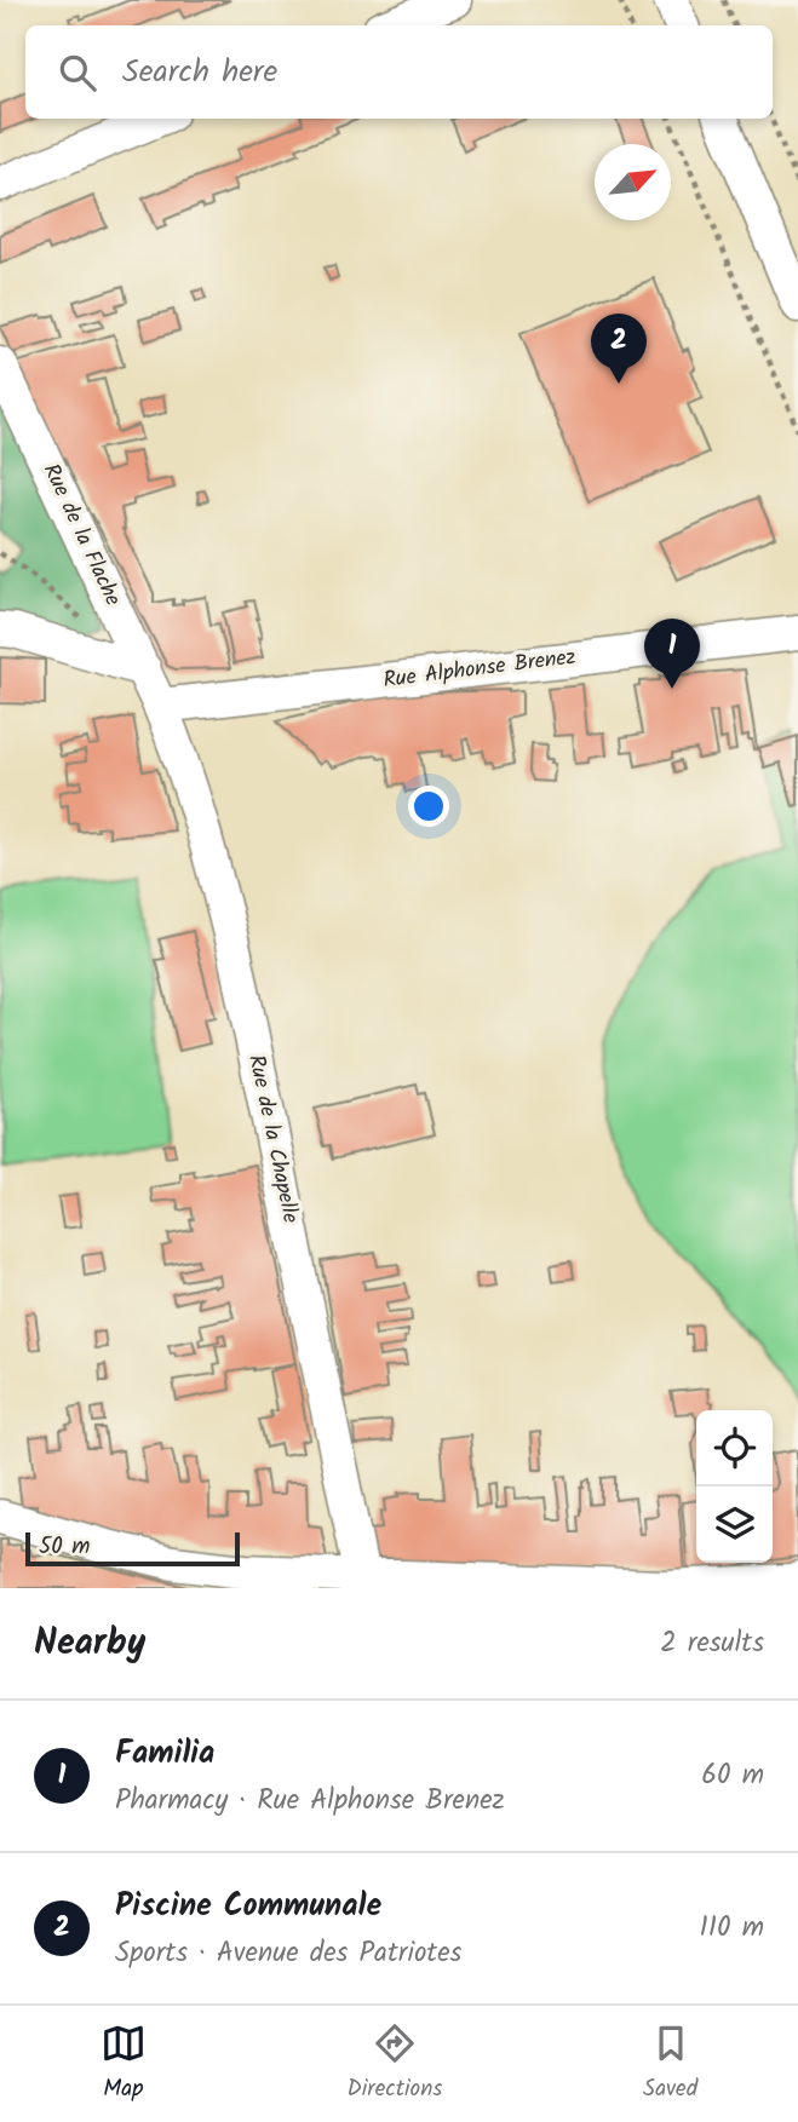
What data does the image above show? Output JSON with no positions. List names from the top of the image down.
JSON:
{
  "streets": {
    "street": ["Rue de la Flache", "Rue Alphonse Brenez", "Rue de la Chapelle"]
  },
  "crossings": [
    ["Rue de la Flache", "Rue Alphonse Brenez"],
    ["Rue de la Flache", "Rue de la Chapelle"],
    ["Rue Alphonse Brenez", "Rue de la Chapelle"]
  ],
  "scale_bar": "50 m",
  "north": "top right",
  "page": {
    "search": "Search here",
    "pins": ["2", "1"],
    "scale": "50 m",
    "heading": ["Nearby", "2 results"],
    "list": [
      {
        "mark": "1",
        "name": "Familia",
        "note": "Pharmacy · Rue Alphonse Brenez",
        "value": "60 m"
      },
      {
        "mark": "2",
        "name": "Piscine Communale",
        "note": "Sports · Avenue des Patriotes",
        "value": "110 m"
      }
    ],
    "nav": ["Map", "Directions", "Saved"]
  }
}
